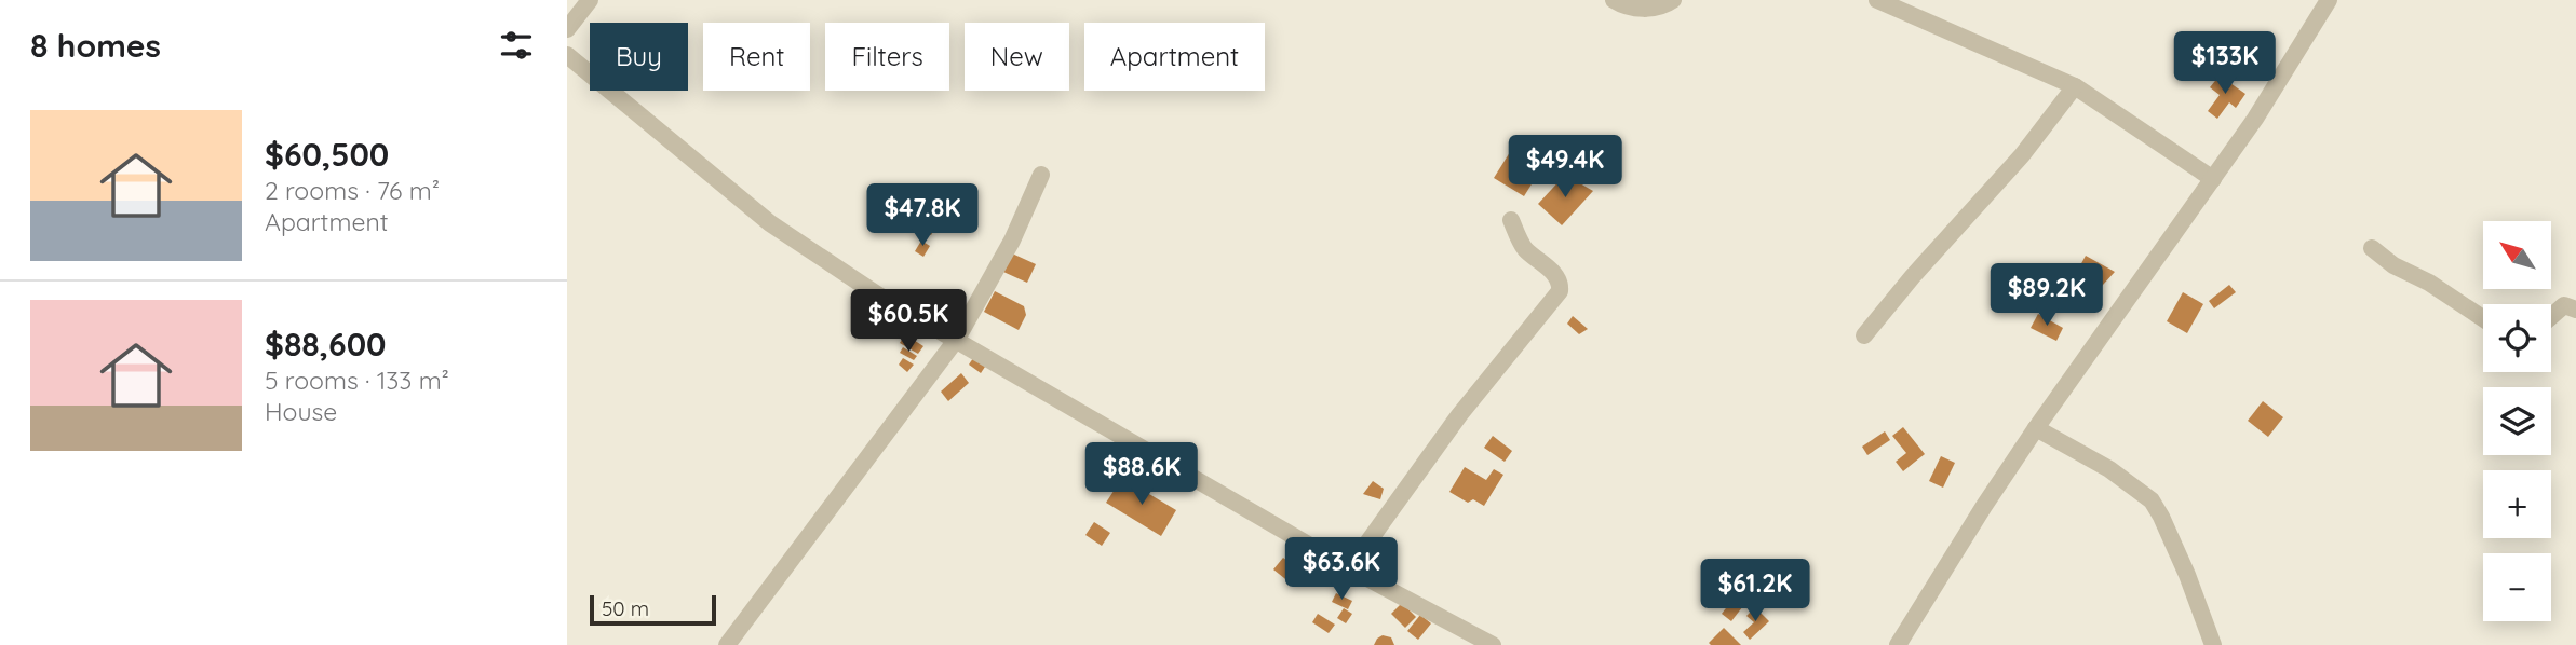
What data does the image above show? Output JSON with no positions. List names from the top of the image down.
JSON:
{
  "scale_bar": "50 m",
  "north": "top left",
  "page": {
    "heading": "8 homes",
    "chip": [
      "Buy",
      "Rent",
      "Filters",
      "New",
      "Apartment"
    ],
    "price": [
      "$133K",
      "$49.4K",
      "$47.8K",
      "$89.2K",
      "$60.5K",
      "$88.6K",
      "$63.6K",
      "$61.2K"
    ],
    "list": [
      {
        "name": "$60,500",
        "note": "2 rooms · 76 m² · Apartment"
      },
      {
        "name": "$88,600",
        "note": "5 rooms · 133 m² · House"
      }
    ],
    "map_buttons": ["+", "−"],
    "scale": "50 m"
  }
}
